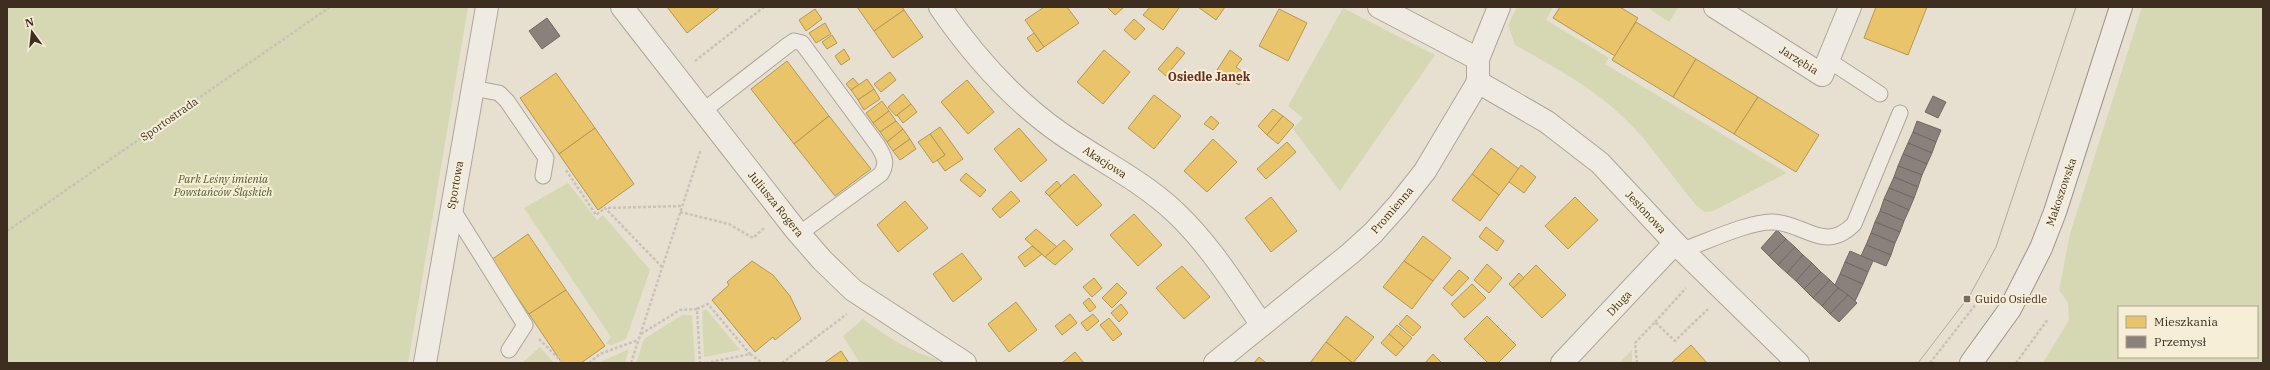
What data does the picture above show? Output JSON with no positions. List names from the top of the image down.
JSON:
{
  "streets": {
    "street": [
      "Jarzębia",
      "Akacjowa",
      "Sportowa",
      "Makoszowska",
      "Juliusza Rogera",
      "Promienna",
      "Jesionowa",
      "Długa"
    ],
    "path": ["Sportostrada"]
  },
  "crossings": [
    ["Akacjowa", "Promienna"],
    ["Promienna", "Jesionowa"],
    ["Jesionowa", "Długa"]
  ],
  "districts": ["Osiedle Janek"],
  "parks": ["Park Leśny imienia Powstańców Śląskich"],
  "places": {
    "transit": ["Guido Osiedle"]
  },
  "legend": ["Mieszkania", "Przemysł"],
  "north": "top"
}
